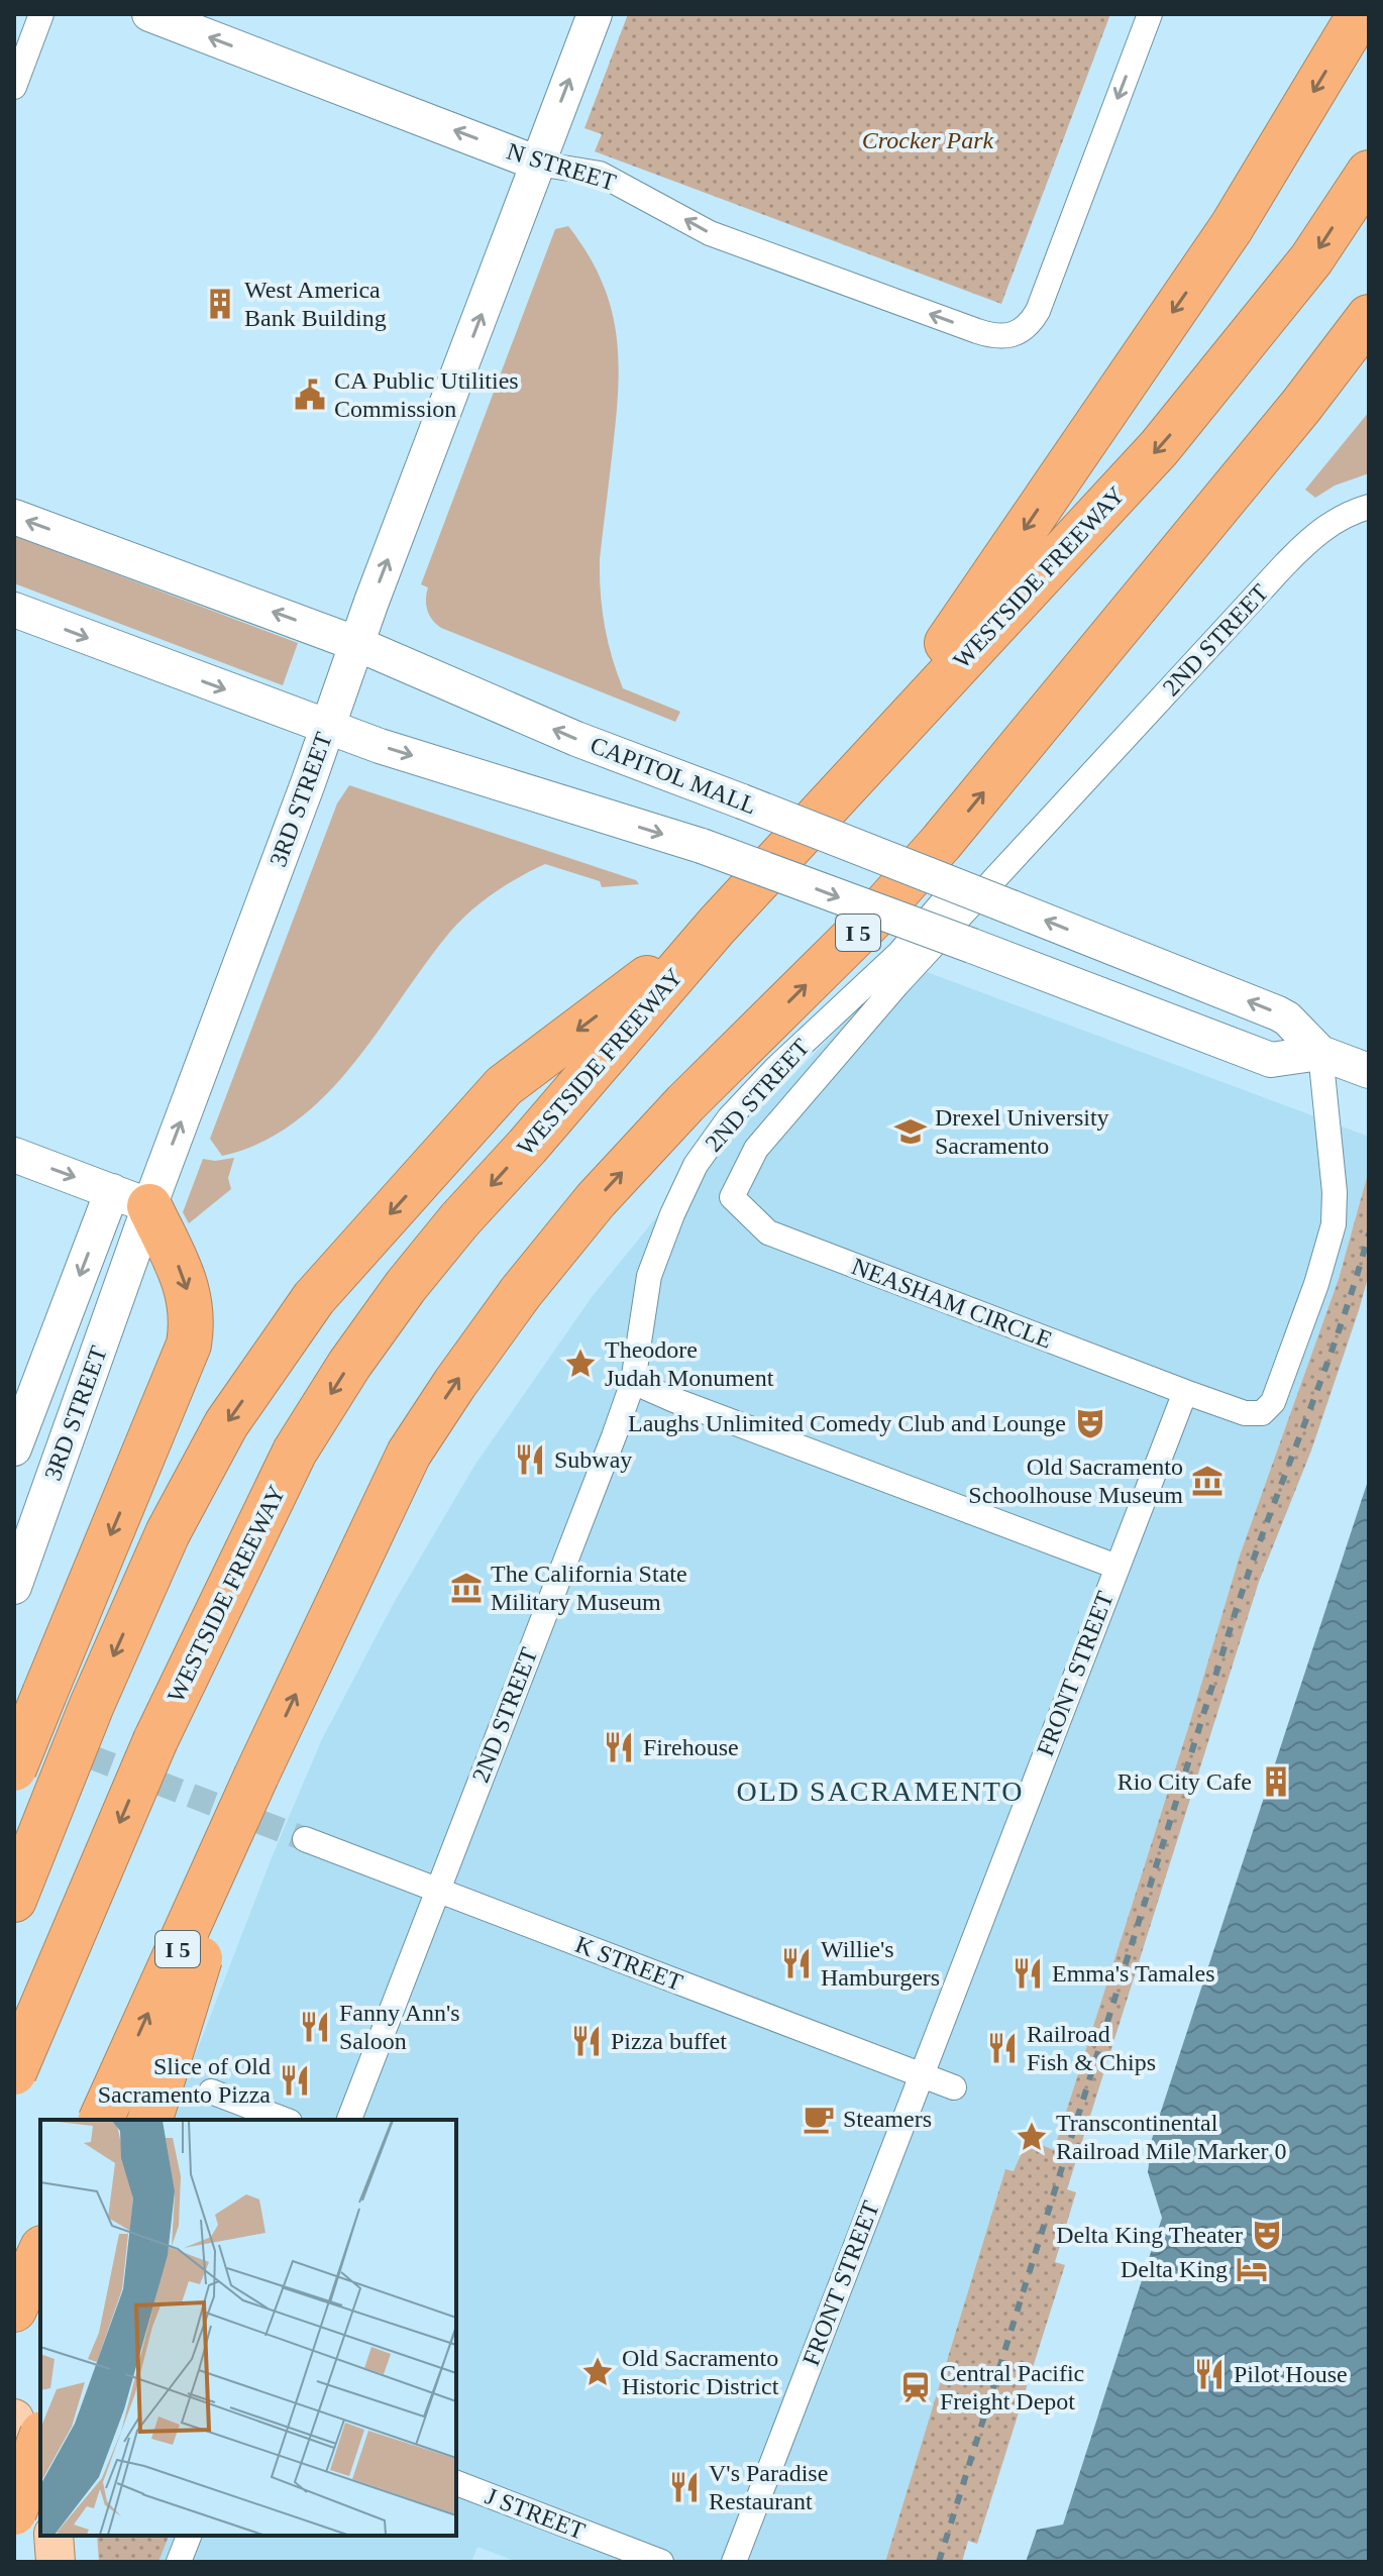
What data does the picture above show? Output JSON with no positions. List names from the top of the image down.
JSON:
{
  "streets": {
    "highway": ["WESTSIDE FREEWAY", "I 5"],
    "main road": ["N STREET", "CAPITOL MALL", "3RD STREET"],
    "street": [
      "2ND STREET",
      "NEASHAM CIRCLE",
      "FRONT STREET",
      "K STREET",
      "J STREET"
    ]
  },
  "crossings": [
    ["N STREET", "3RD STREET"],
    ["2ND STREET", "CAPITOL MALL"],
    ["2ND STREET", "NEASHAM CIRCLE"],
    ["2ND STREET", "K STREET"],
    ["CAPITOL MALL", "3RD STREET"],
    ["NEASHAM CIRCLE", "FRONT STREET"],
    ["FRONT STREET", "K STREET"]
  ],
  "districts": ["OLD SACRAMENTO"],
  "parks": ["Crocker Park"],
  "places": {
    "building": ["West America Bank Building", "Rio City Cafe"],
    "public building": ["CA Public Utilities Commission"],
    "school or university": ["Drexel University Sacramento"],
    "place": ["Theodore Judah Monument", "Transcontinental Railroad Mile Marker 0", "Old Sacramento Historic District"],
    "theatre": ["Laughs Unlimited Comedy Club and Lounge", "Delta King Theater"],
    "restaurant": [
      "Subway",
      "Firehouse",
      "Willie's Hamburgers",
      "Emma's Tamales",
      "Fanny Ann's Saloon",
      "Pizza buffet",
      "Railroad Fish & Chips",
      "Slice of Old Sacramento Pizza",
      "Pilot House",
      "V's Paradise Restaurant"
    ],
    "museum": ["Old Sacramento Schoolhouse Museum", "The California State Military Museum"],
    "cafe": ["Steamers"],
    "hotel": ["Delta King"],
    "station": ["Central Pacific Freight Depot"]
  }
}
